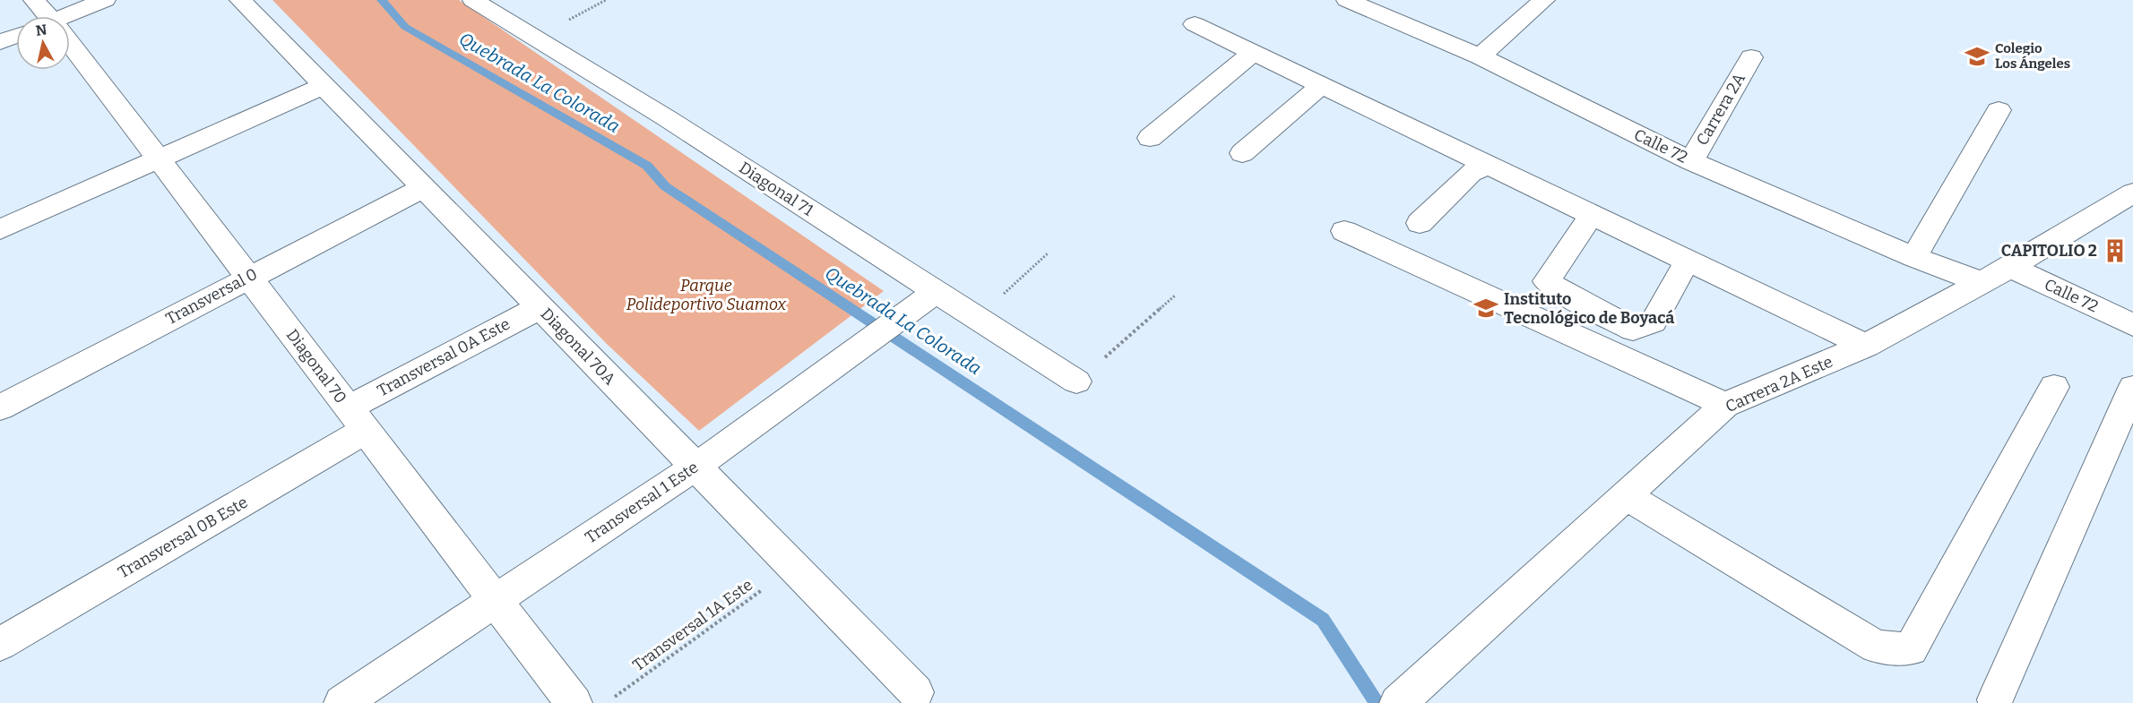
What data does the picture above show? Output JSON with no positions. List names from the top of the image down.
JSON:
{
  "streets": {
    "street": [
      "Carrera 2A",
      "Calle 72",
      "Diagonal 71",
      "Transversal 0",
      "Diagonal 70A",
      "Transversal 0A Este",
      "Diagonal 70",
      "Carrera 2A Este",
      "Transversal 1 Este",
      "Transversal 0B Este"
    ],
    "path": ["Transversal 1A Este"]
  },
  "crossings": [
    ["Carrera 2A", "Calle 72"],
    ["Calle 72", "Carrera 2A Este"],
    ["Diagonal 71", "Transversal 1 Este"],
    ["Transversal 0", "Diagonal 70A"],
    ["Transversal 0", "Diagonal 70"],
    ["Diagonal 70A", "Transversal 0A Este"],
    ["Diagonal 70A", "Transversal 1 Este"],
    ["Diagonal 70A", "Transversal 1A Este"],
    ["Transversal 0A Este", "Diagonal 70"],
    ["Transversal 0A Este", "Transversal 0B Este"],
    ["Diagonal 70", "Transversal 1 Este"],
    ["Diagonal 70", "Transversal 0B Este"]
  ],
  "water": ["Quebrada La Colorada"],
  "parks": ["Parque Polideportivo Suamox"],
  "places": {
    "school or university": ["Colegio Los Ángeles", "Instituto Tecnológico de Boyacá"],
    "building": ["CAPITOLIO 2"]
  },
  "north": "top"
}
